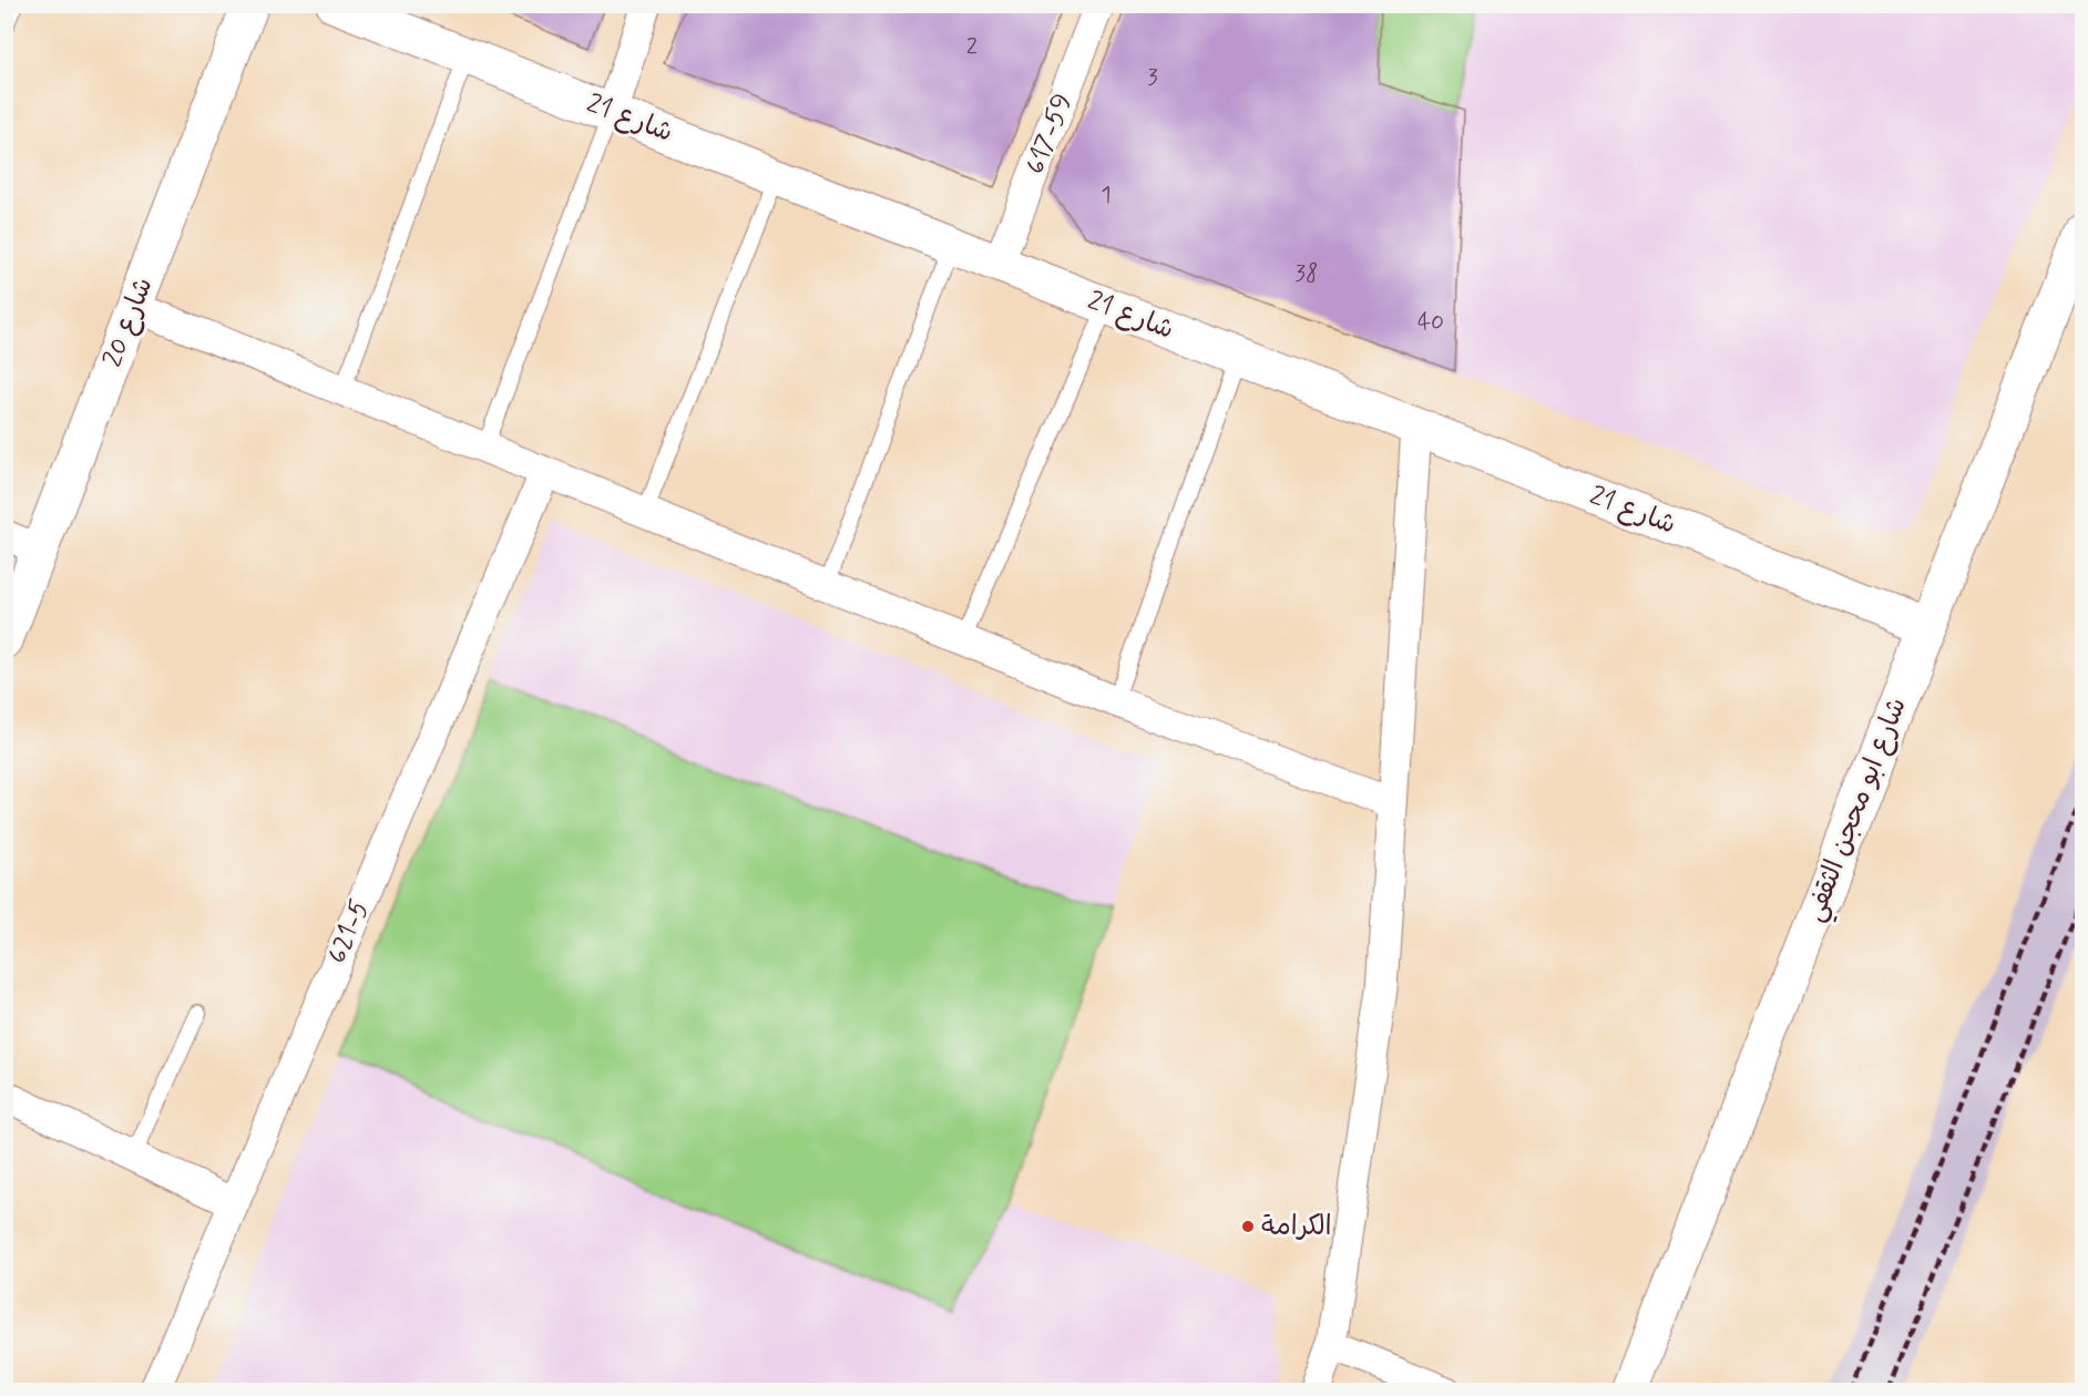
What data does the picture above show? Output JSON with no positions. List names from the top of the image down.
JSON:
{
  "streets": {
    "street": [
      "شارع 21",
      "617-59",
      "شارع 20",
      "شارع ابو محجن الثقفي",
      "621-5"
    ]
  },
  "crossings": [
    ["شارع 21", "617-59"],
    ["شارع 21", "شارع ابو محجن الثقفي"]
  ],
  "places": ["الكرامة"],
  "house_numbers": [
    "2",
    "3",
    "1",
    "38",
    "40"
  ]
}
